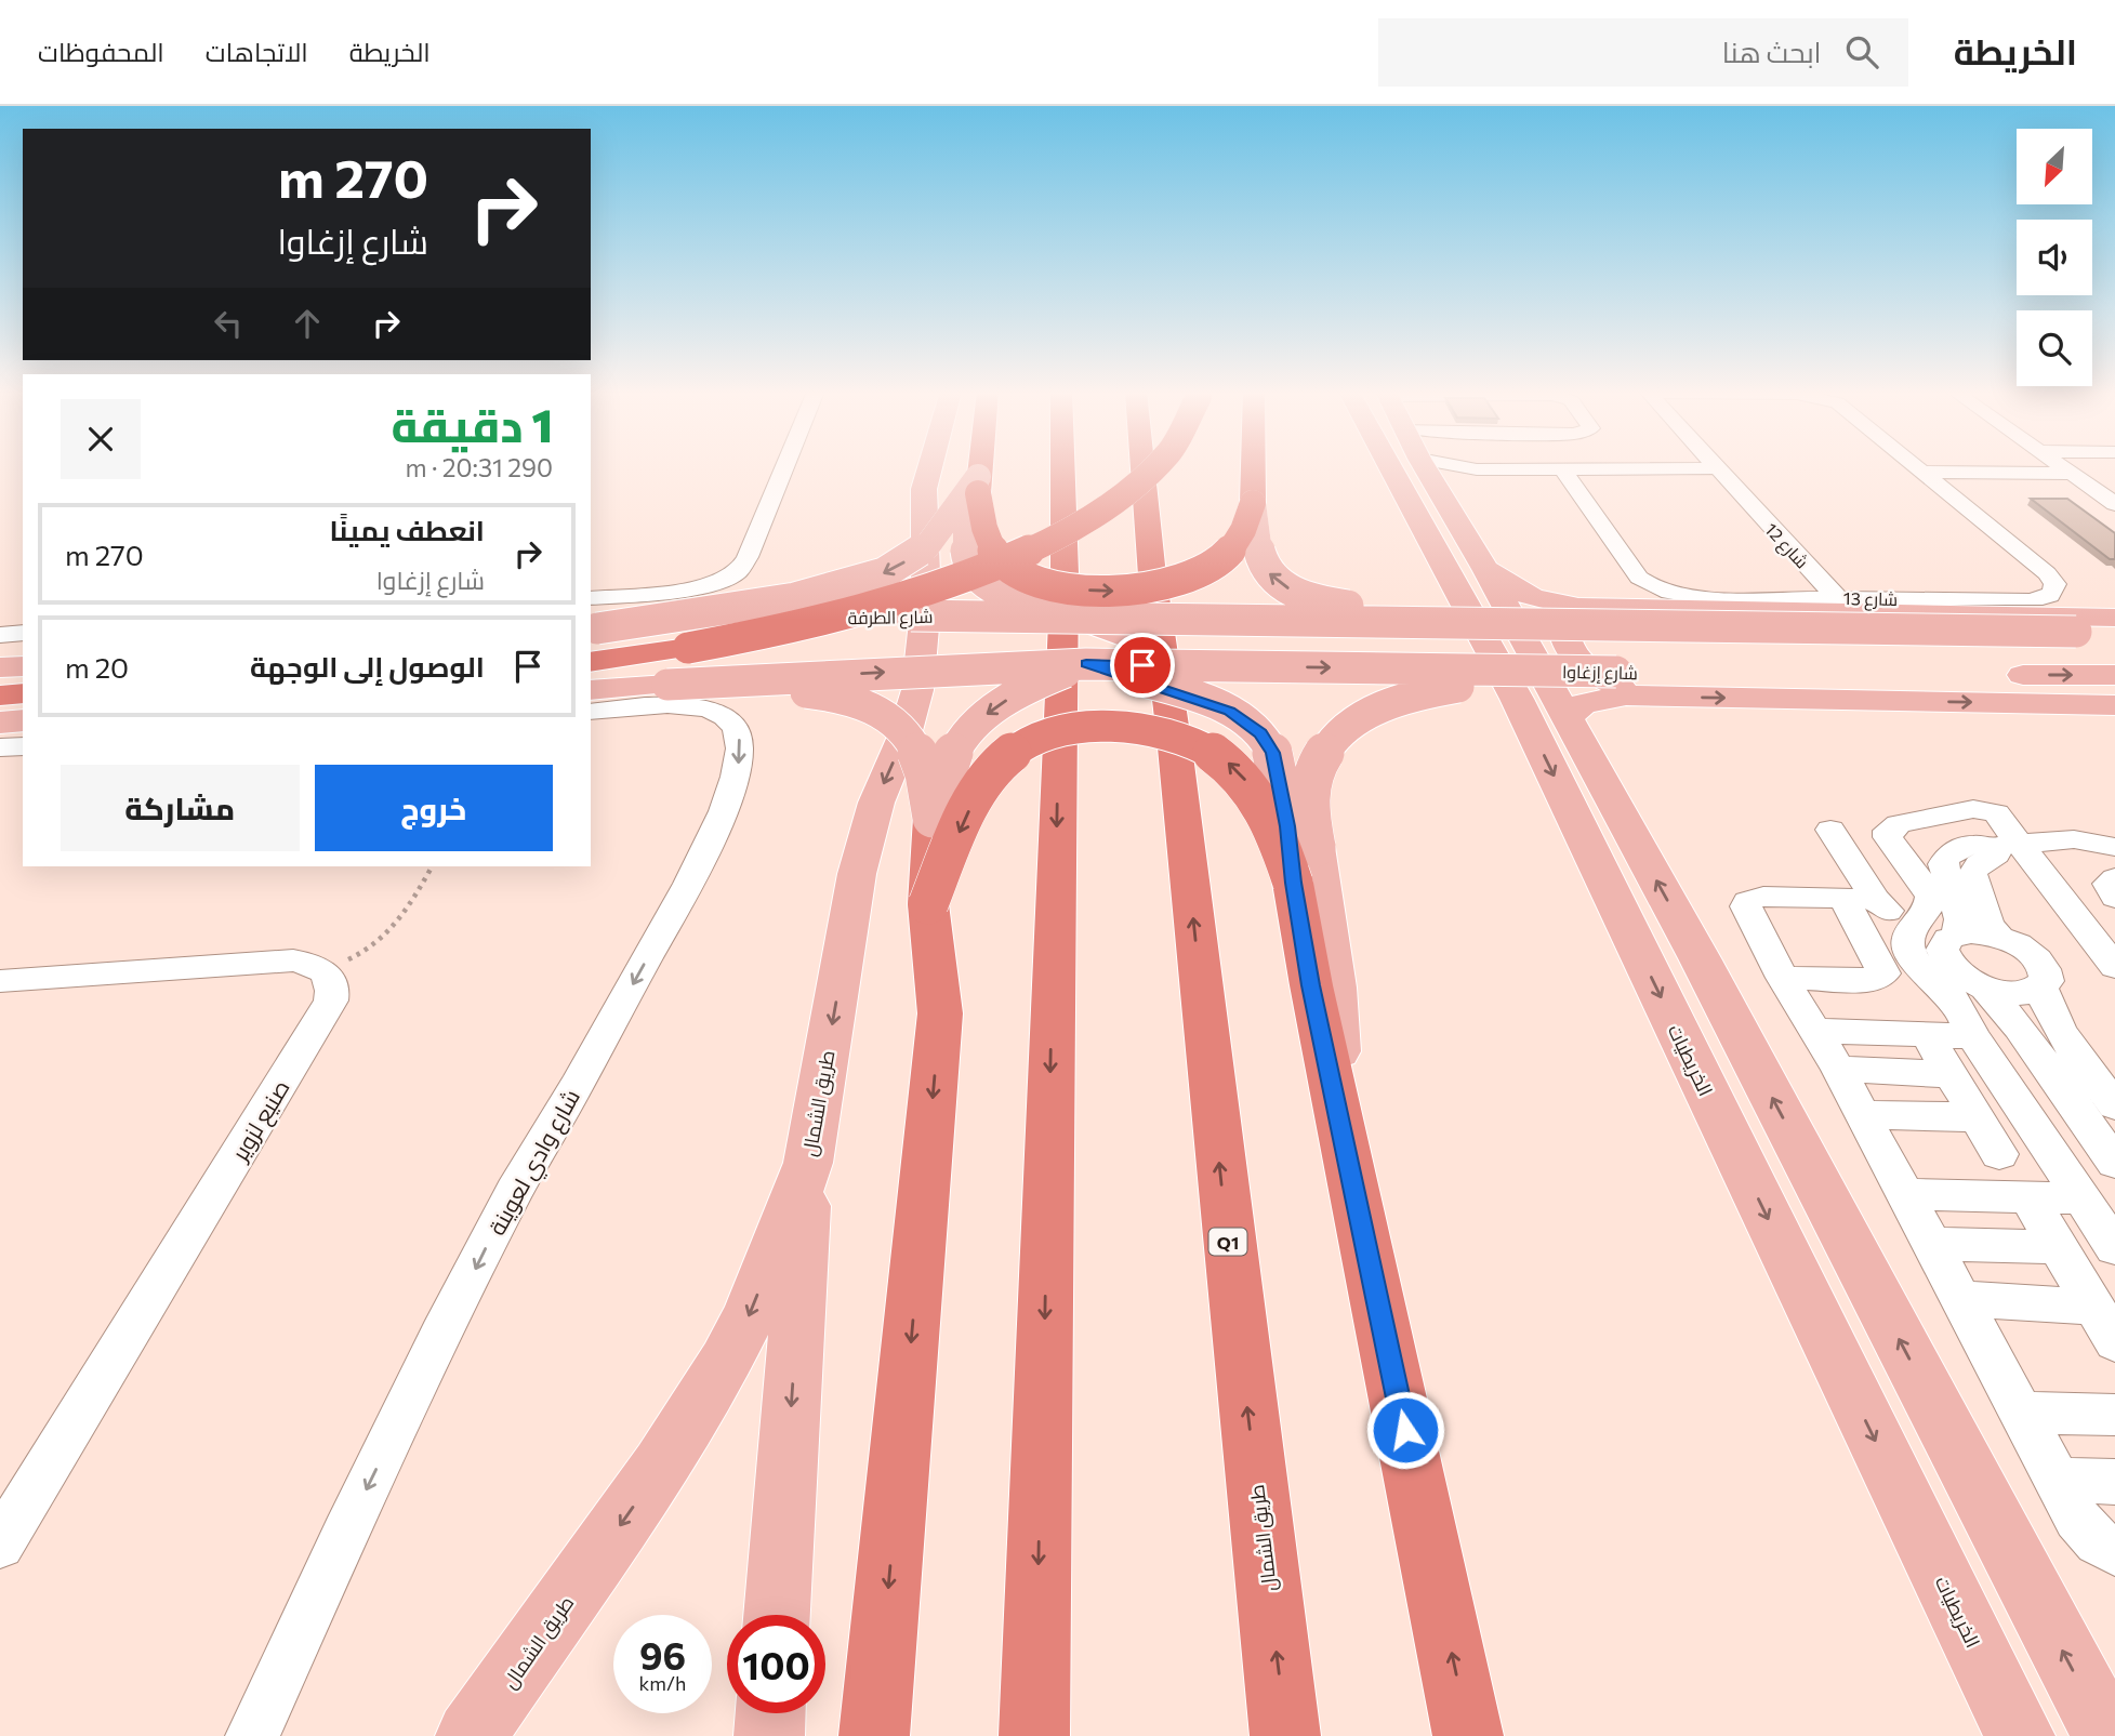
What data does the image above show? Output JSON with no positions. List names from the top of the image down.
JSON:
{
  "streets": {
    "highway": ["طريق الشمال", "Q1"],
    "main road": ["شارع الطرفة", "شارع إزغاوا", "الخريطيات"],
    "street": [
      "شارع 12",
      "شارع 13",
      "صنيع لزوير",
      "شارع وادي لعوينة"
    ]
  },
  "crossings": [
    ["شارع 12", "شارع 13"]
  ],
  "one_way": ["شارع وادي لعوينة"],
  "north": "bottom left",
  "page": {
    "header": "الخريطة",
    "search": "ابحث هنا",
    "nav": ["الخريطة", "الاتجاهات", "المحفوظات"],
    "turn": ["270 m", "شارع إزغاوا"],
    "heading": ["1 دقيقة", "290 m · 20:31"],
    "list": [
      {
        "name": "انعطف يمينًا",
        "note": "شارع إزغاوا",
        "value": "270 m"
      },
      {
        "name": "الوصول إلى الوجهة",
        "value": "20 m"
      }
    ],
    "buttons": ["خروج", "مشاركة"],
    "speed": "96 km/h",
    "limit": "100"
  }
}
